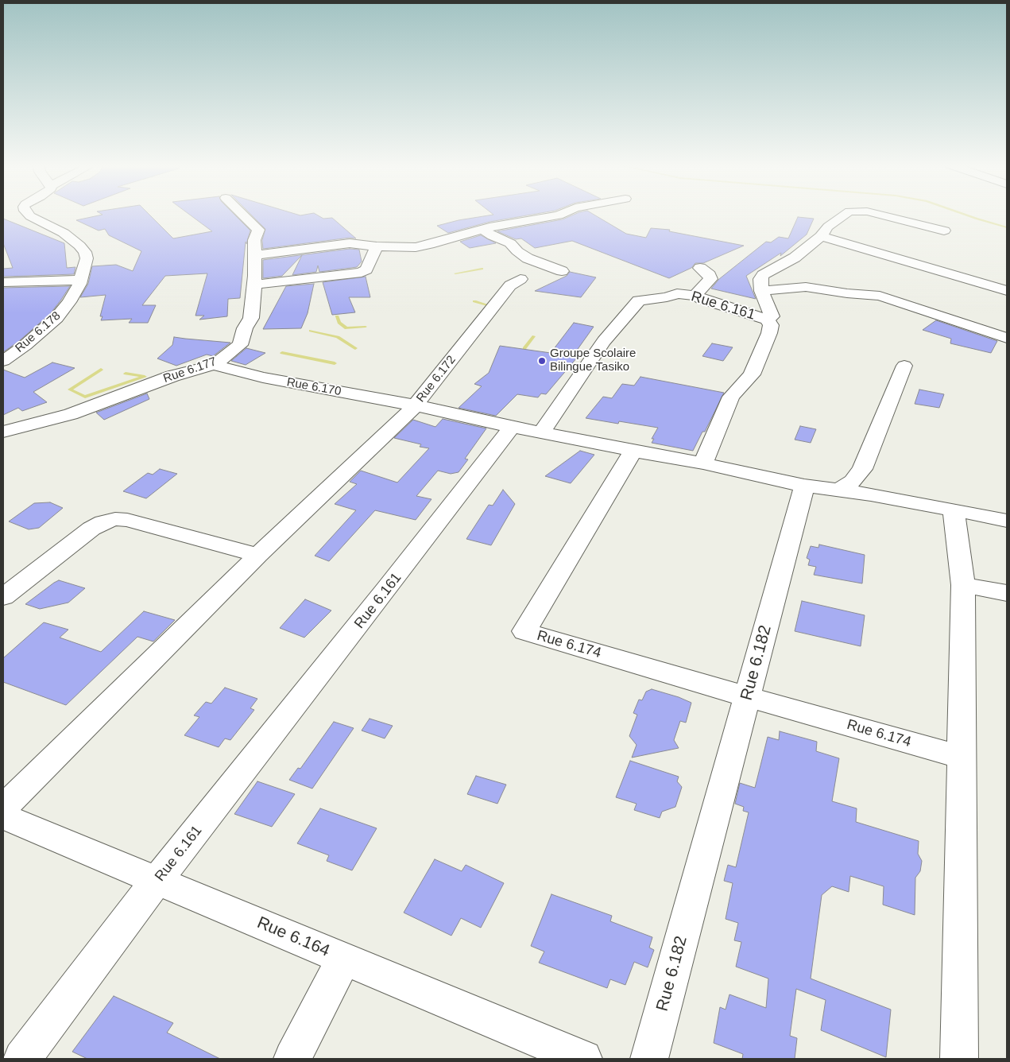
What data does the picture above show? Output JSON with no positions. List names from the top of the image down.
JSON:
{
  "streets": {
    "street": [
      "Rue 6.161",
      "Rue 6.178",
      "Rue 6.177",
      "Rue 6.172",
      "Rue 6.170",
      "Rue 6.174",
      "Rue 6.182",
      "Rue 6.164"
    ]
  },
  "crossings": [
    ["Rue 6.161", "Rue 6.172"],
    ["Rue 6.161", "Rue 6.164"],
    ["Rue 6.177", "Rue 6.170"],
    ["Rue 6.172", "Rue 6.170"],
    ["Rue 6.174", "Rue 6.182"]
  ],
  "places": ["Groupe Scolaire Bilingue Tasiko"]
}
